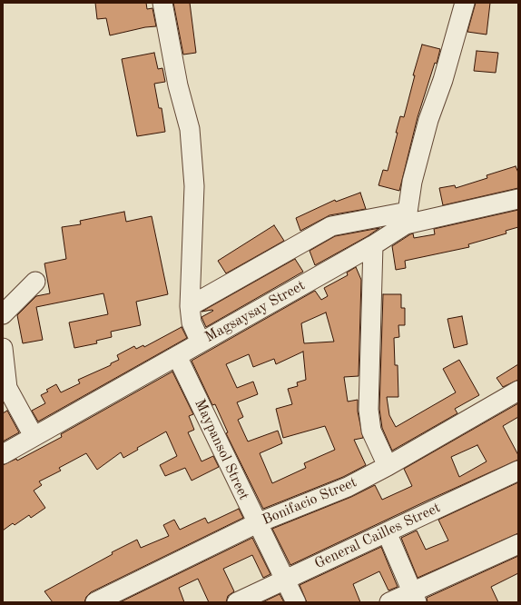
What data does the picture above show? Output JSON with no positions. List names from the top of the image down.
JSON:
{
  "streets": {
    "street": [
      "Magsaysay Street",
      "Maypansol Street",
      "Bonifacio Street",
      "General Cailles Street"
    ]
  },
  "crossings": [
    ["Magsaysay Street", "Maypansol Street"],
    ["Maypansol Street", "Bonifacio Street"],
    ["Maypansol Street", "General Cailles Street"]
  ]
}
